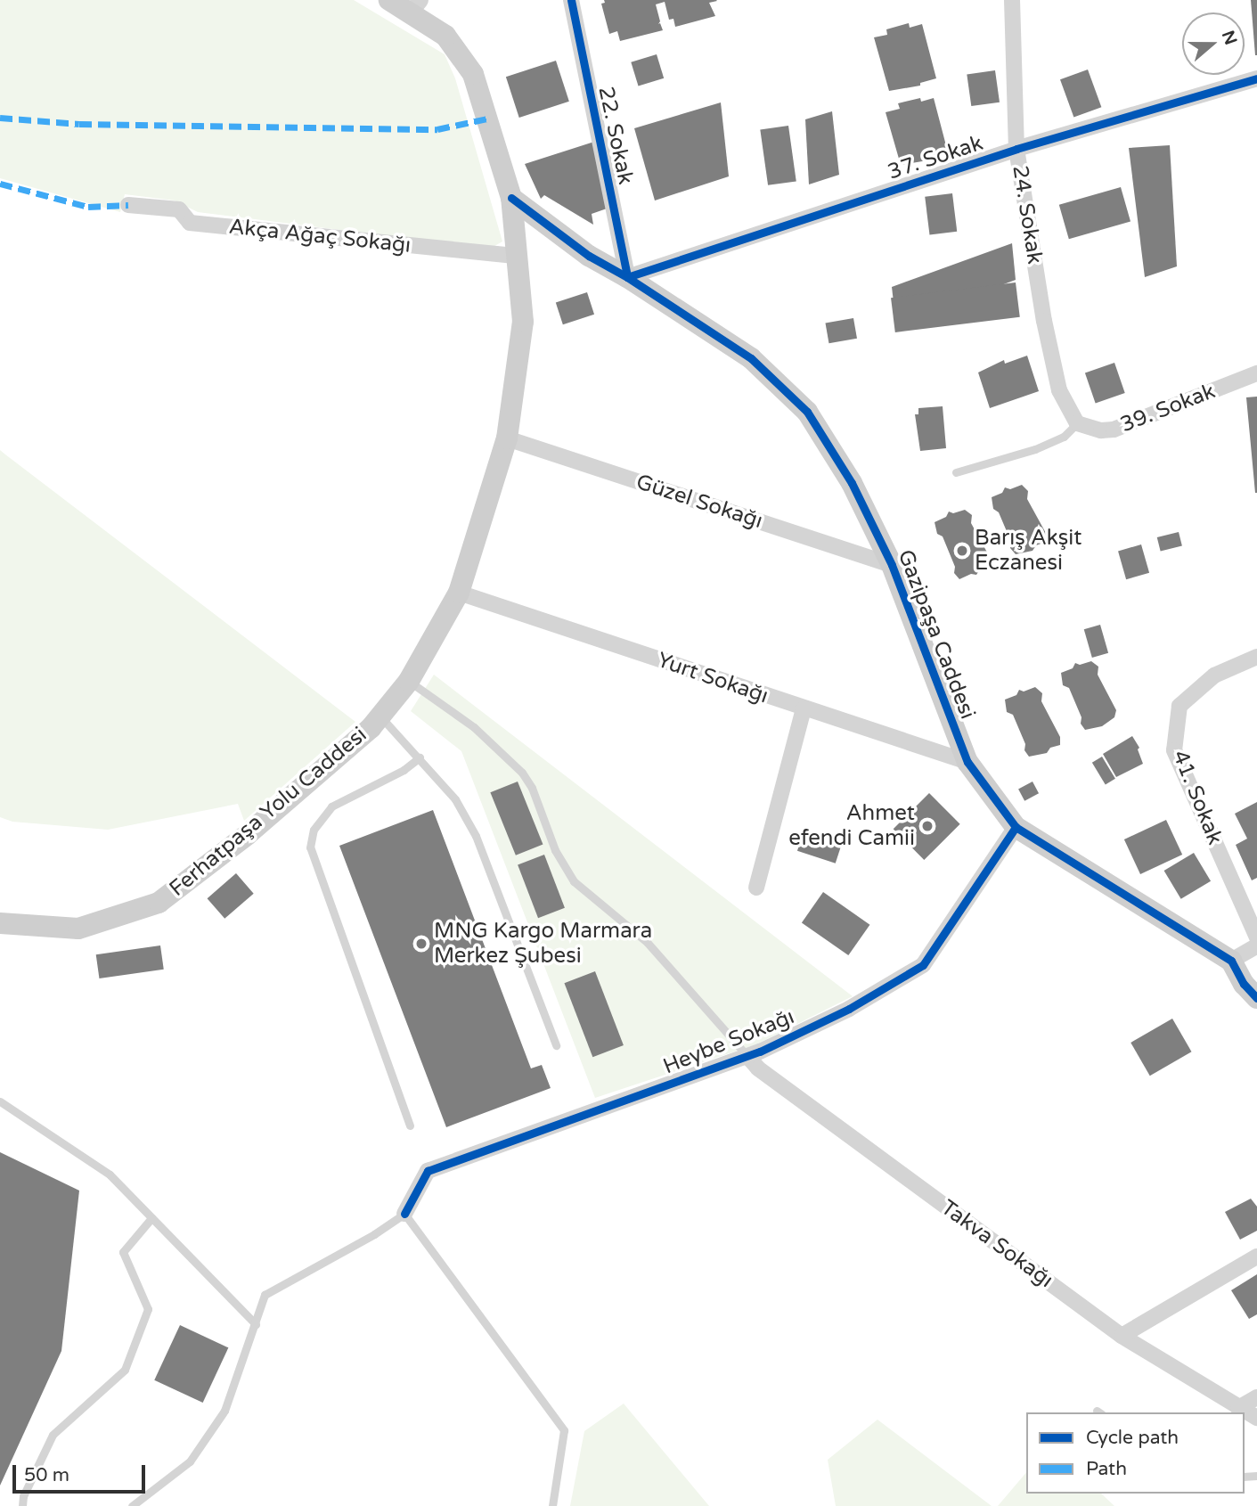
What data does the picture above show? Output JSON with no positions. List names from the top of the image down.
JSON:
{
  "streets": {
    "main road": ["Gazipaşa Caddesi", "Ferhatpaşa Yolu Caddesi"],
    "street": [
      "22. Sokak",
      "37. Sokak",
      "24. Sokak",
      "Akça Ağaç Sokağı",
      "39. Sokak",
      "Güzel Sokağı",
      "Yurt Sokağı",
      "41. Sokak",
      "Heybe Sokağı",
      "Takva Sokağı"
    ]
  },
  "crossings": [
    ["22. Sokak", "37. Sokak"],
    ["22. Sokak", "Gazipaşa Caddesi"],
    ["37. Sokak", "24. Sokak"],
    ["37. Sokak", "Gazipaşa Caddesi"],
    ["24. Sokak", "39. Sokak"],
    ["Akça Ağaç Sokağı", "Ferhatpaşa Yolu Caddesi"],
    ["Güzel Sokağı", "Gazipaşa Caddesi"],
    ["Güzel Sokağı", "Ferhatpaşa Yolu Caddesi"],
    ["Gazipaşa Caddesi", "Yurt Sokağı"],
    ["Gazipaşa Caddesi", "Ferhatpaşa Yolu Caddesi"],
    ["Gazipaşa Caddesi", "Heybe Sokağı"],
    ["Yurt Sokağı", "Ferhatpaşa Yolu Caddesi"],
    ["Heybe Sokağı", "Takva Sokağı"]
  ],
  "places": ["Barış Akşit Eczanesi", "Ahmet efendi Camii", "MNG Kargo Marmara Merkez Şubesi"],
  "legend": ["Cycle path", "Path"],
  "scale_bar": "50 m",
  "north": "right"
}
